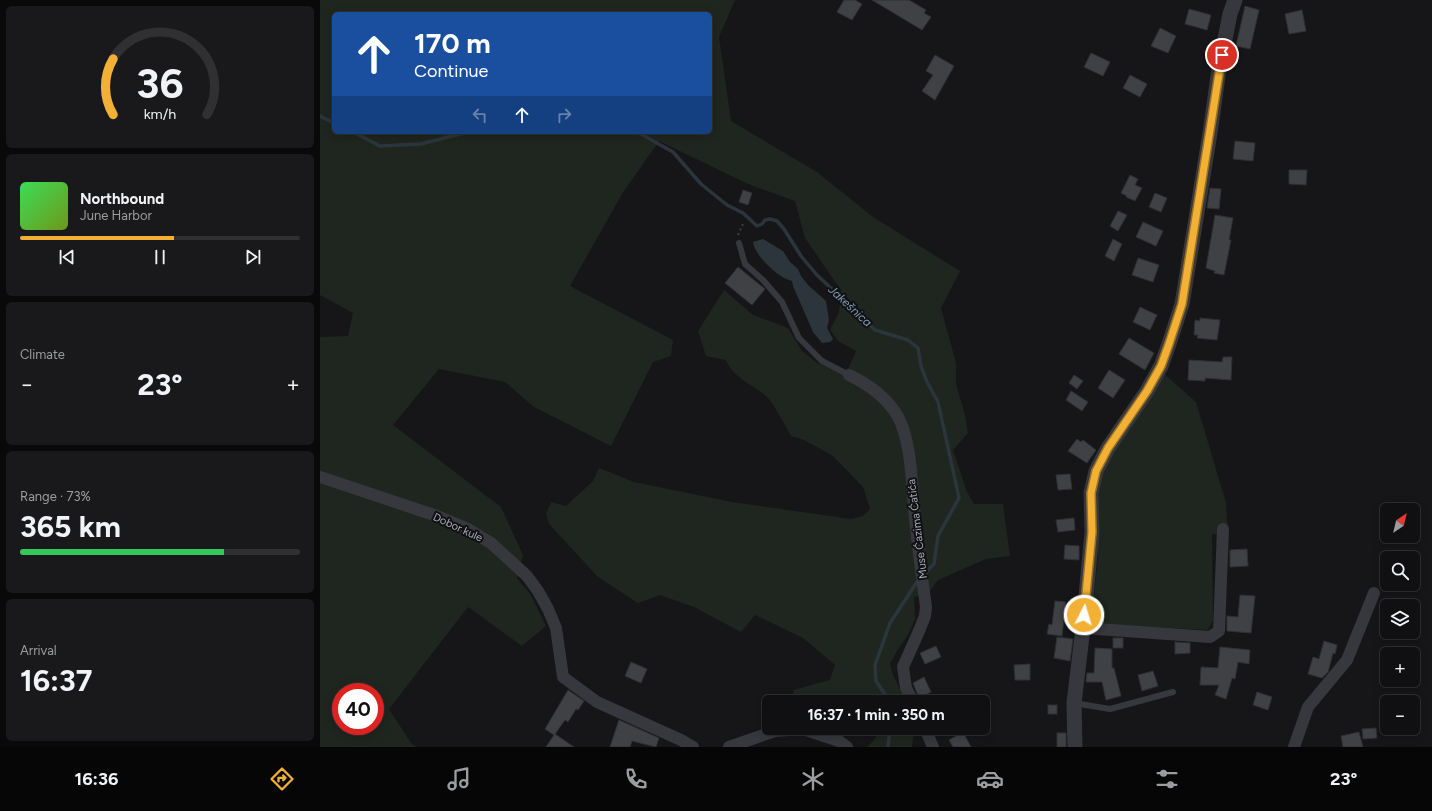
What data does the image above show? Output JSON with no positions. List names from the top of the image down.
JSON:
{
  "streets": {
    "street": ["Dobor kule", "Muse Ćazima Ćatića"]
  },
  "water": ["Jakešnica"],
  "north": "top right",
  "page": {
    "turn": ["170 m", "Continue"],
    "song": ["Northbound", "June Harbor"],
    "tile": [
      "Climate",
      ["Range · 73%", "365 km"],
      ["Arrival", "16:37"]
    ],
    "heat": ["−", "23°", "+"],
    "map_buttons": ["+", "−"],
    "limit": "40",
    "trip": "16:37 · 1 min · 350 m",
    "tabs": ["16:36", "23°"],
    "gauge": ["36", "km/h"]
  }
}
